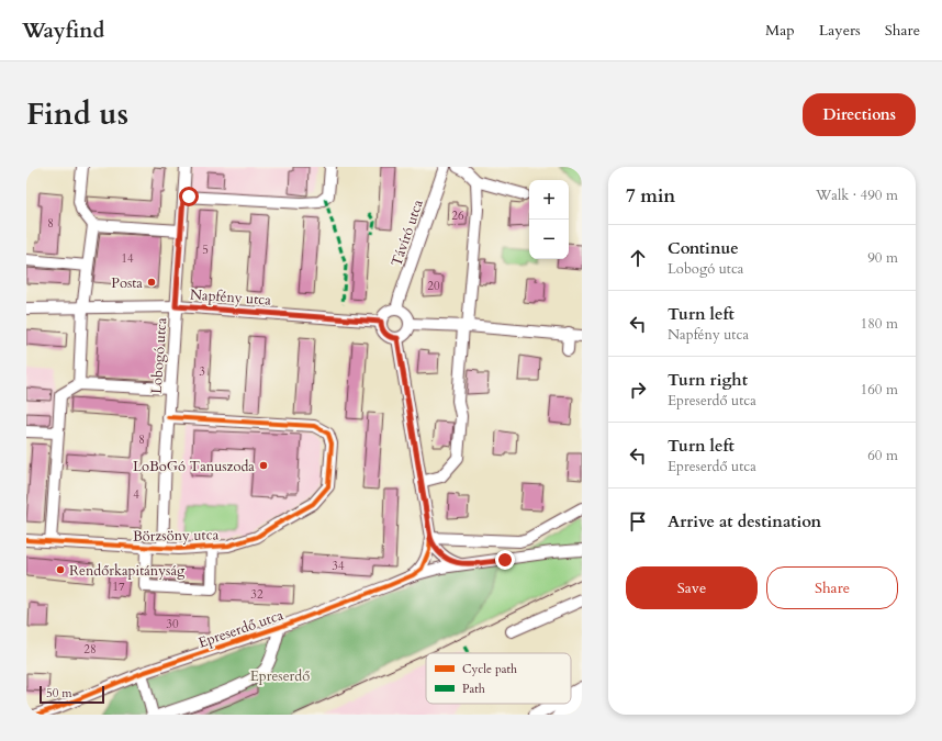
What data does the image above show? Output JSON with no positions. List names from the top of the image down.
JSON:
{
  "streets": {
    "street": [
      "Távíró utca",
      "Napfény utca",
      "Lobogó utca",
      "Börzsöny utca",
      "Epreserdő utca"
    ]
  },
  "crossings": [
    ["Távíró utca", "Napfény utca"],
    ["Távíró utca", "Epreserdő utca"],
    ["Napfény utca", "Lobogó utca"],
    ["Napfény utca", "Epreserdő utca"],
    ["Lobogó utca", "Börzsöny utca"]
  ],
  "parks": ["Epreserdő"],
  "places": ["Posta", "LoBoGó Tanuszoda", "Rendőrkapitányság"],
  "house_numbers": [
    "26",
    "8",
    "5",
    "14",
    "20",
    "3",
    "8",
    "4",
    "34",
    "17",
    "32",
    "30",
    "28"
  ],
  "legend": ["Cycle path", "Path"],
  "scale_bar": "50 m",
  "page": {
    "header": "Wayfind",
    "nav": ["Map", "Layers", "Share"],
    "title": "Find us",
    "buttons": [
      "Directions",
      ["Save", "Share"]
    ],
    "heading": ["7 min", "Walk · 490 m"],
    "map_buttons": ["+", "−"],
    "list": [
      ["Continue", "Lobogó utca", "90 m"],
      ["Turn left", "Napfény utca", "180 m"],
      ["Turn right", "Epreserdő utca", "160 m"],
      ["Turn left", "Epreserdő utca", "60 m"],
      "Arrive at destination"
    ],
    "scale": "50 m"
  }
}
